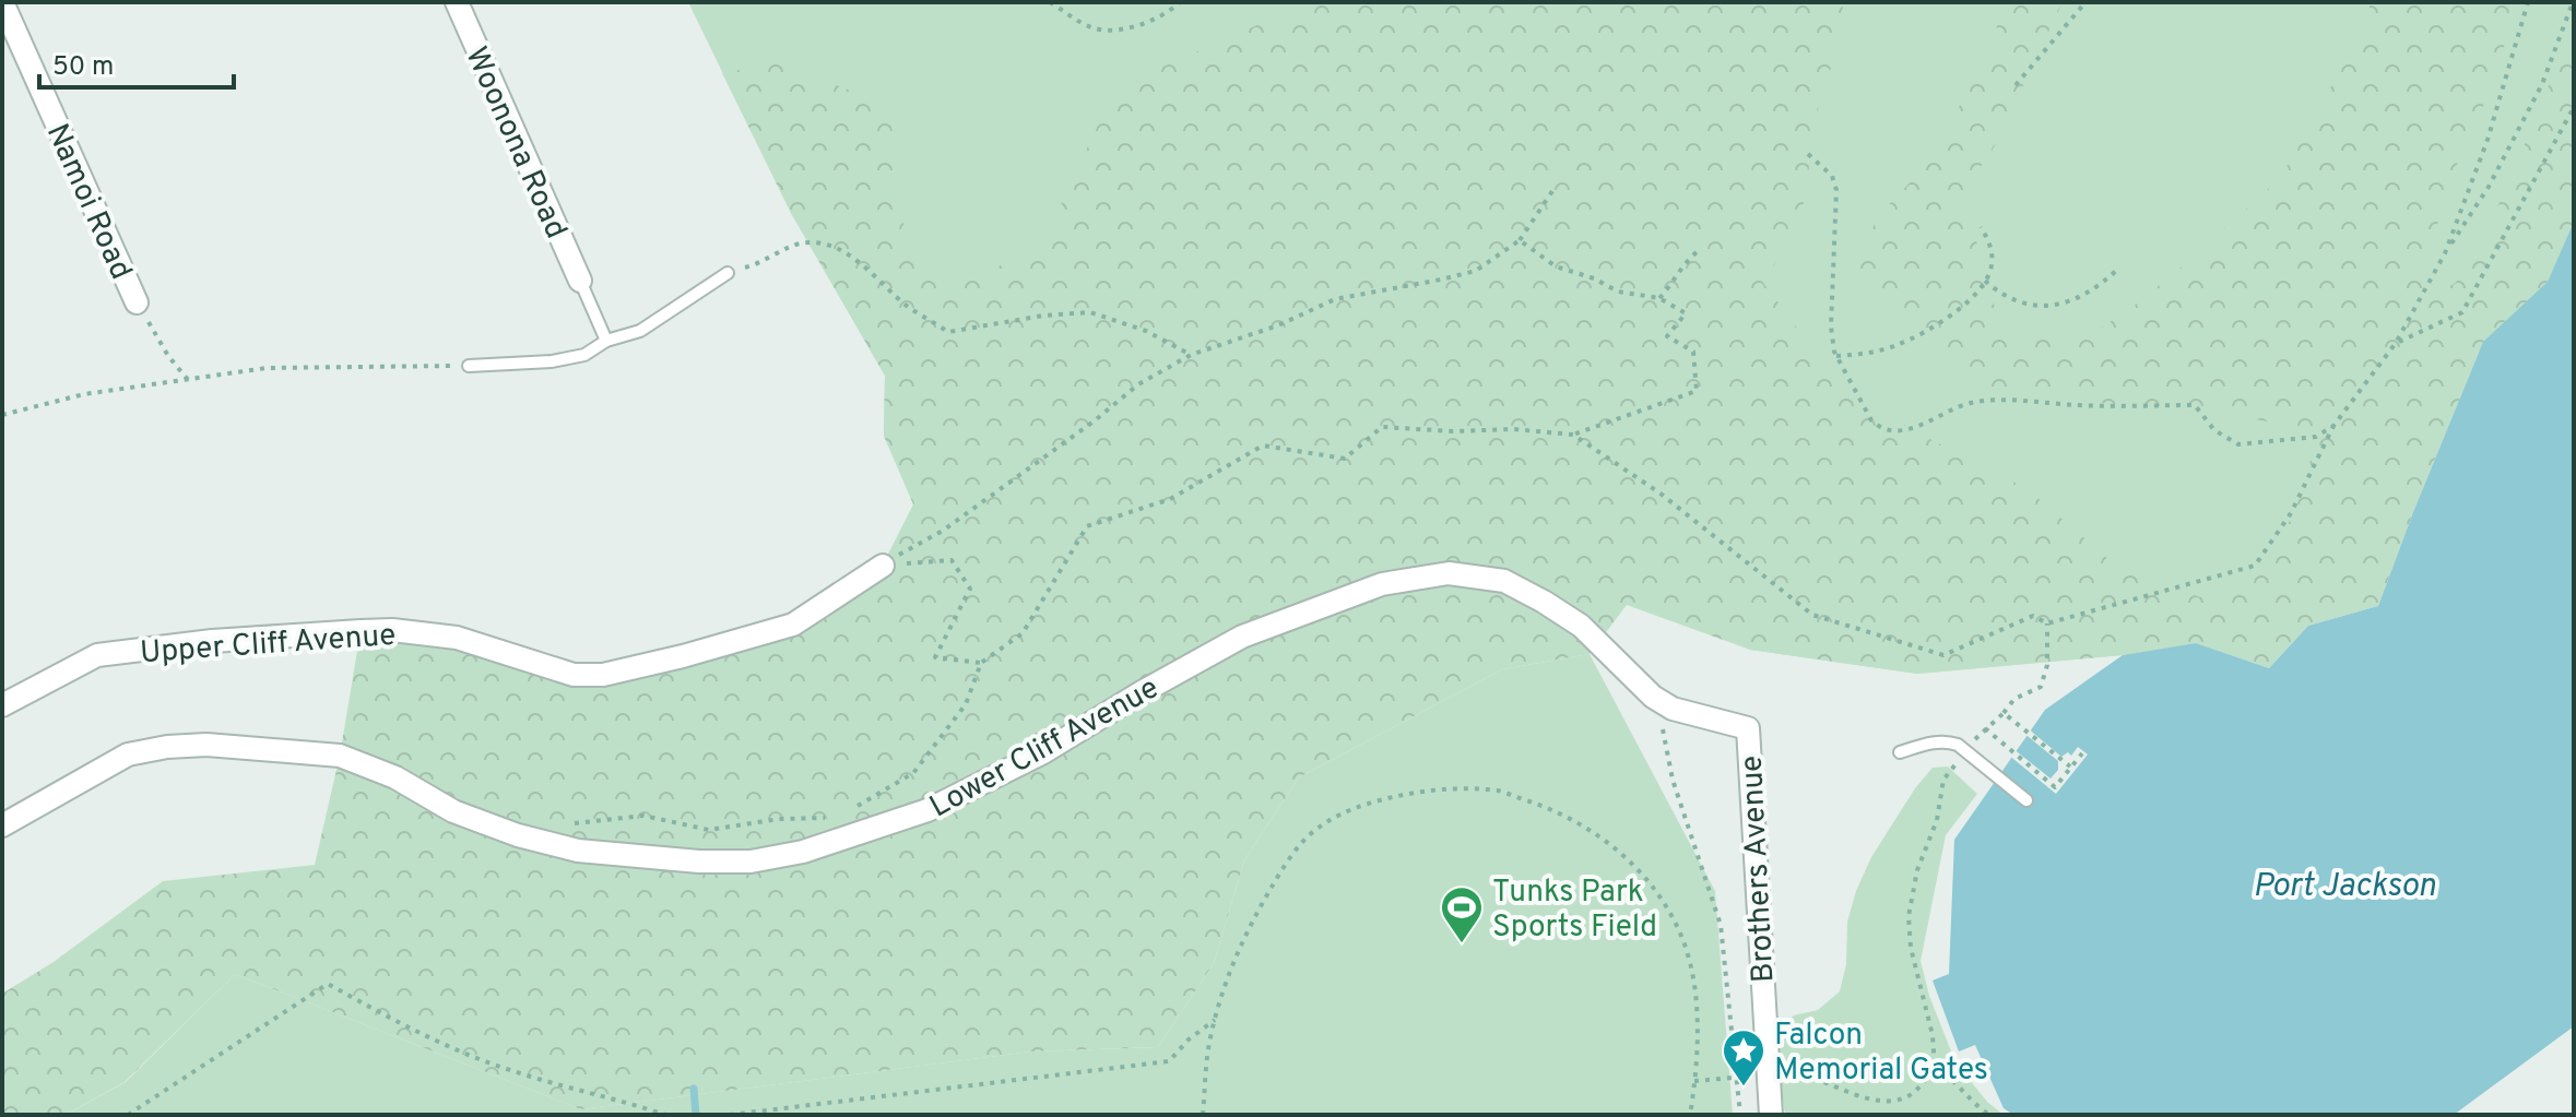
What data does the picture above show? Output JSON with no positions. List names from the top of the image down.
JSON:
{
  "streets": {
    "street": [
      "Woonona Road",
      "Namoi Road",
      "Upper Cliff Avenue",
      "Lower Cliff Avenue",
      "Brothers Avenue"
    ]
  },
  "crossings": [
    ["Lower Cliff Avenue", "Brothers Avenue"]
  ],
  "water": ["Port Jackson"],
  "places": {
    "sports": ["Tunks Park Sports Field"],
    "place": ["Falcon Memorial Gates"]
  },
  "scale_bar": "50 m"
}
